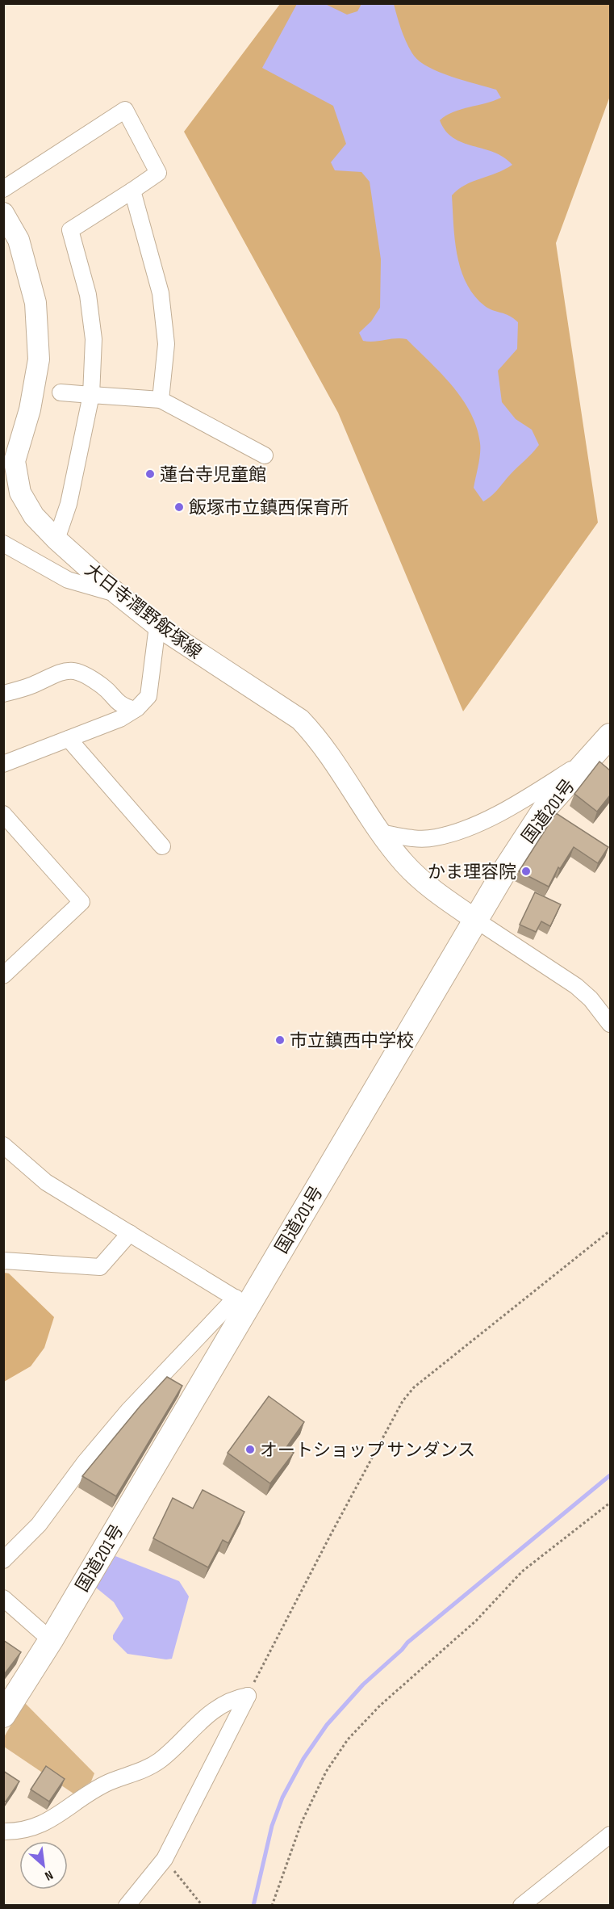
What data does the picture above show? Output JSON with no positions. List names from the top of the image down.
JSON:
{
  "streets": {
    "highway": ["国道201号"],
    "main road": ["大日寺潤野飯塚線"]
  },
  "crossings": [
    ["大日寺潤野飯塚線", "国道201号"]
  ],
  "places": [
    "蓮台寺児童館",
    "飯塚市立鎮西保育所",
    "かま理容院",
    "市立鎮西中学校",
    "オートショップ サンダンス"
  ],
  "north": "bottom right"
}
